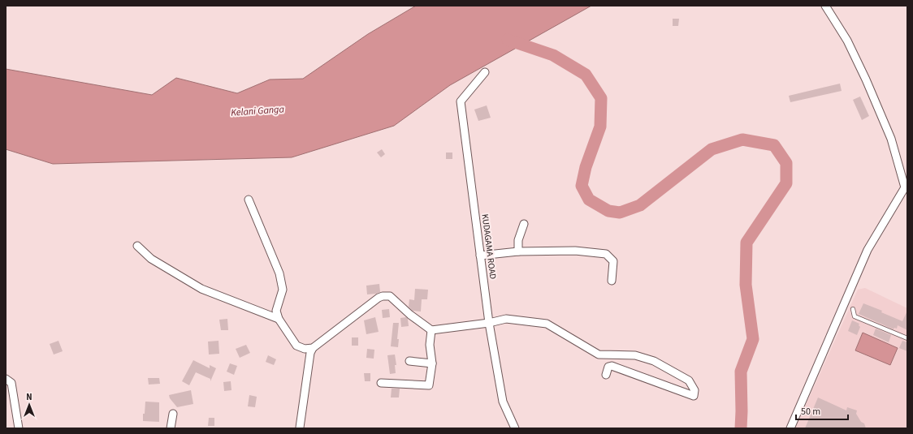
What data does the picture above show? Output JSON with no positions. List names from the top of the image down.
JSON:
{
  "streets": {
    "street": ["KUDAGAMA ROAD"]
  },
  "water": ["Kelani Ganga"],
  "scale_bar": "50 m",
  "north": "top"
}
